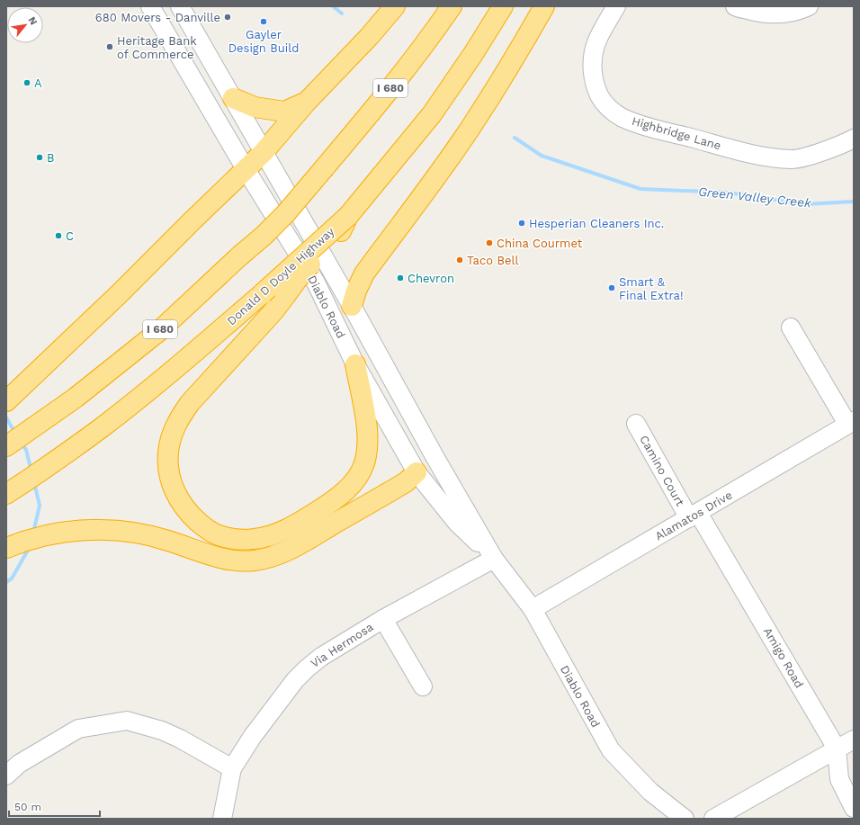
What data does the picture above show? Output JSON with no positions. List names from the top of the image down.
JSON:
{
  "streets": {
    "highway": ["I 680", "Donald D Doyle Highway"],
    "street": [
      "Highbridge Lane",
      "Diablo Road",
      "Camino Court",
      "Alamatos Drive",
      "Via Hermosa",
      "Amigo Road"
    ]
  },
  "crossings": [
    ["Diablo Road", "Alamatos Drive"],
    ["Diablo Road", "Via Hermosa"],
    ["Camino Court", "Alamatos Drive"],
    ["Camino Court", "Amigo Road"],
    ["Alamatos Drive", "Amigo Road"]
  ],
  "water": ["Green Valley Creek"],
  "places": [
    "680 Movers - Danville",
    "Gayler Design Build",
    "Heritage Bank of Commerce",
    "A",
    "B",
    "Hesperian Cleaners Inc.",
    "C",
    "China Courmet",
    "Taco Bell",
    "Chevron",
    "Smart & Final Extra!"
  ],
  "scale_bar": "50 m",
  "north": "top right"
}
